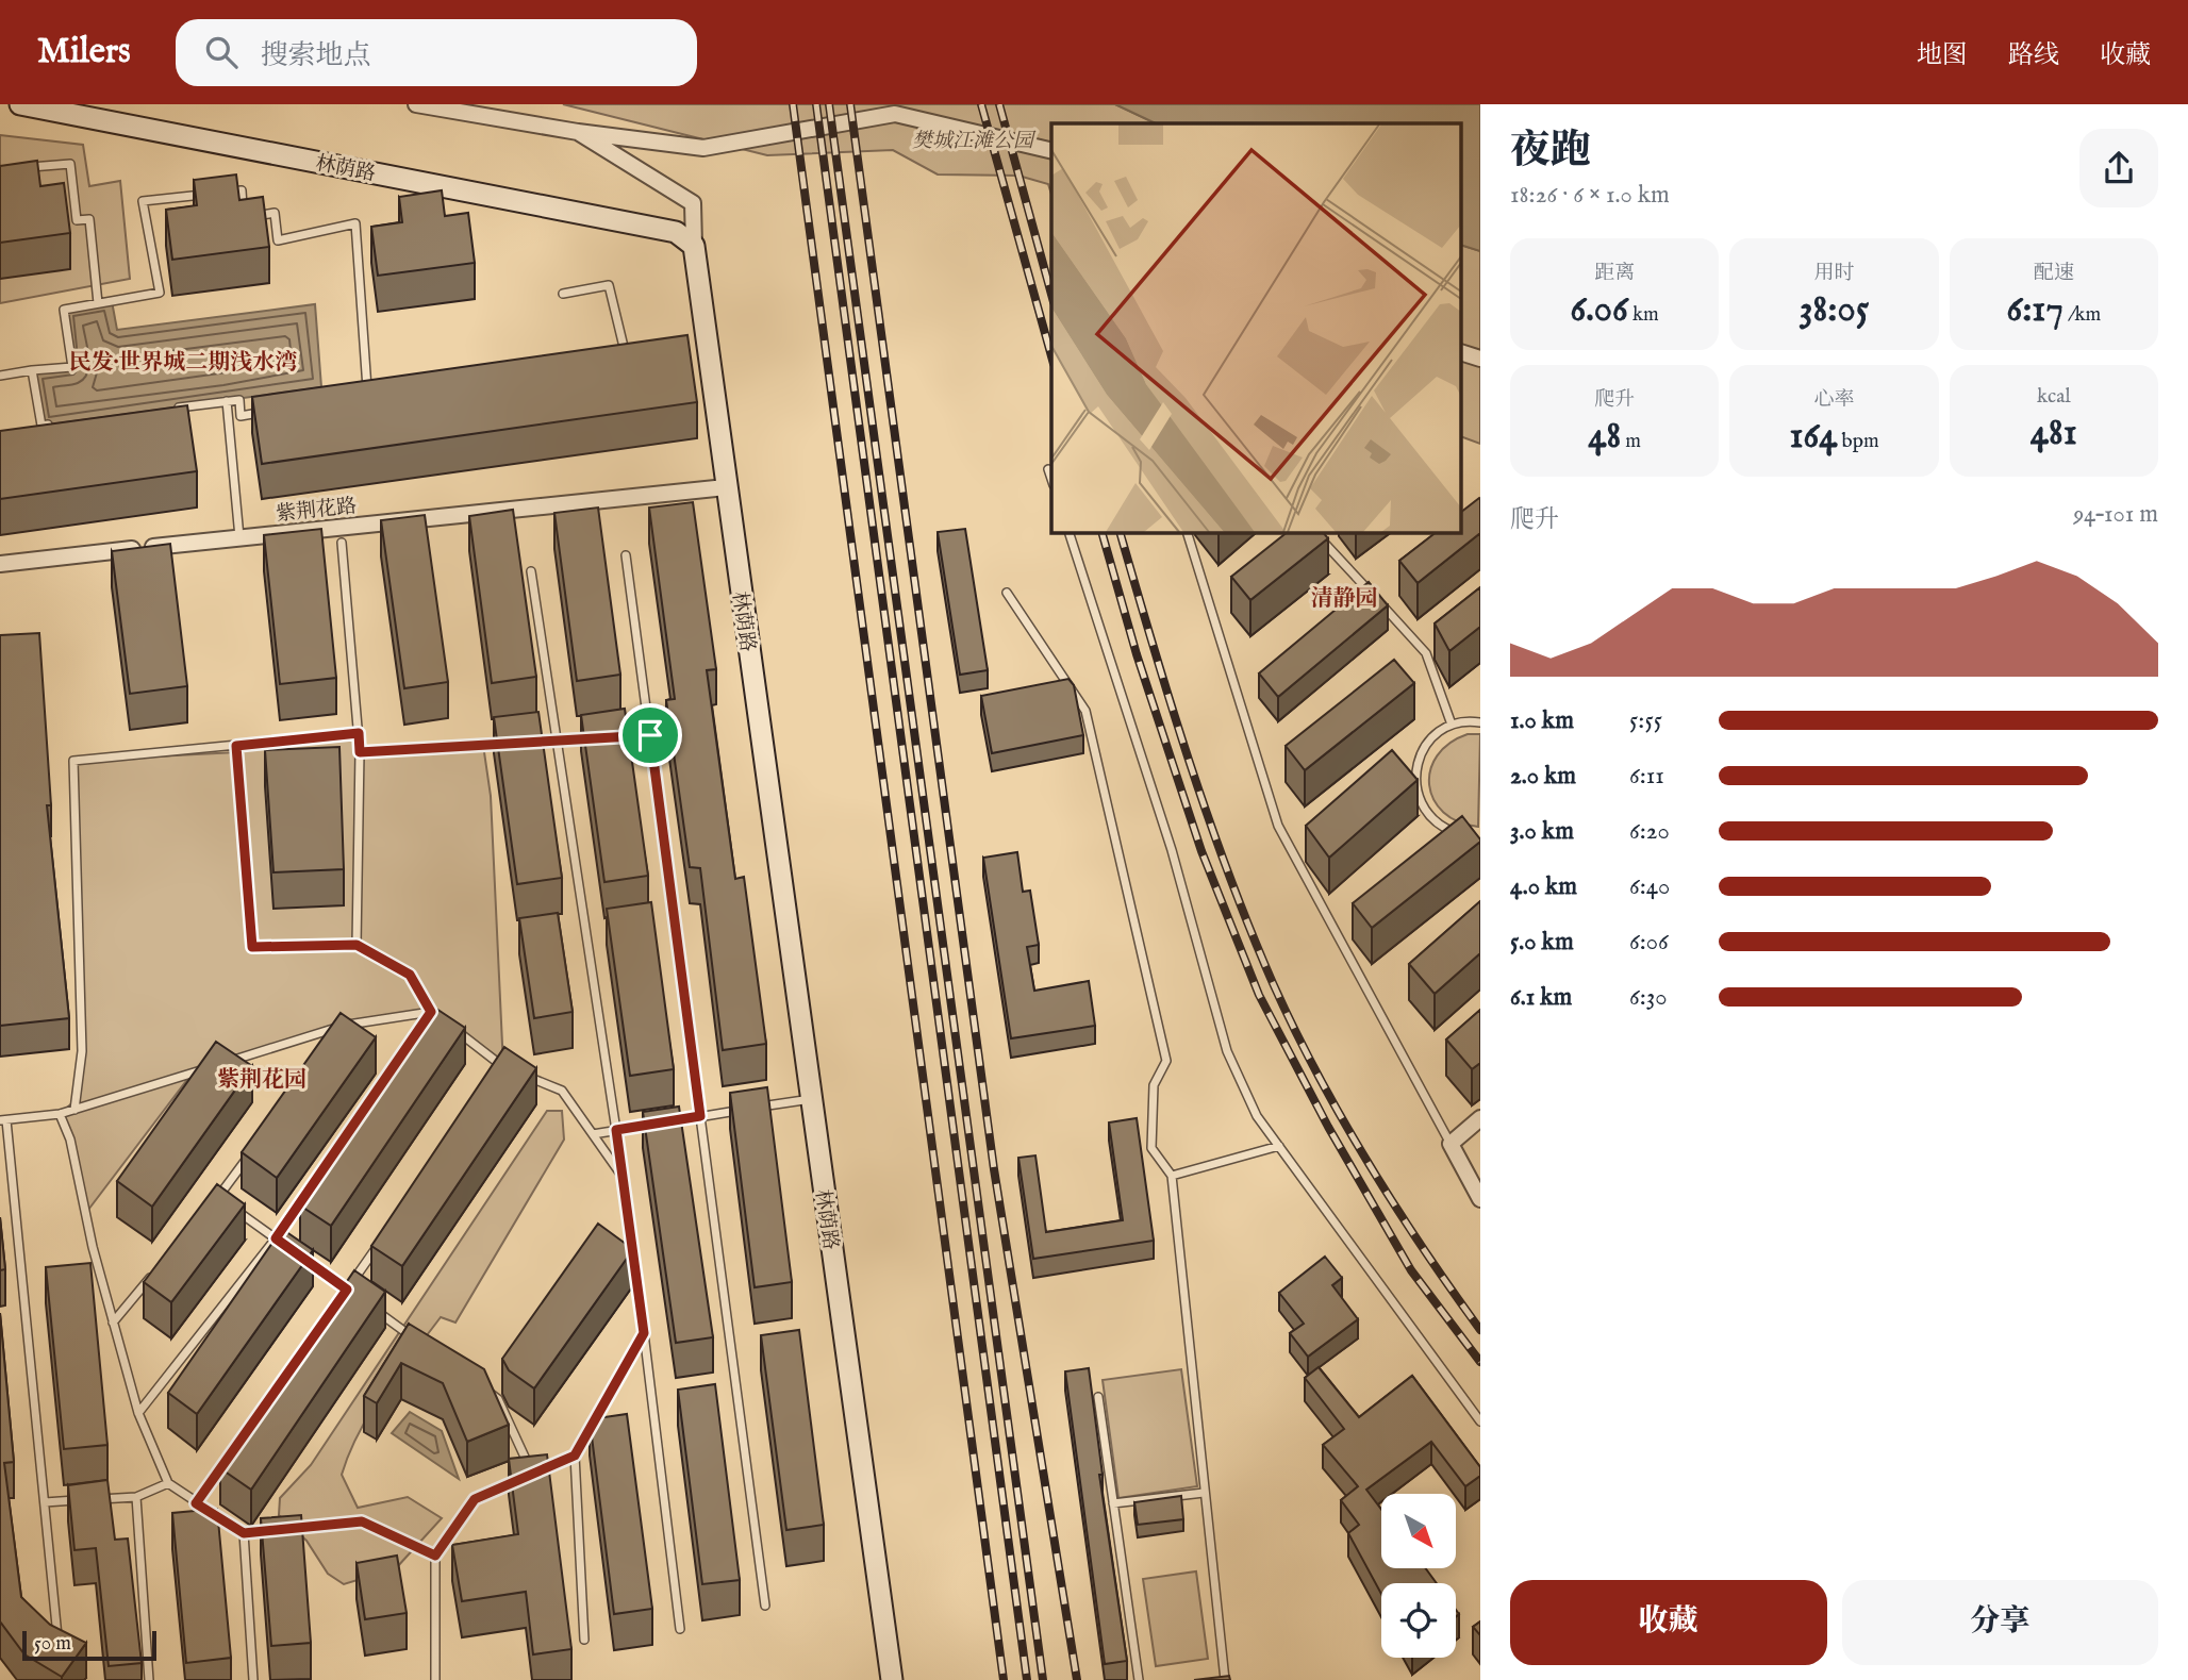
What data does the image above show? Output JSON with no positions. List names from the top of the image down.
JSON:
{
  "streets": {
    "street": ["林荫路", "紫荆花路"]
  },
  "crossings": [
    ["林荫路", "紫荆花路"]
  ],
  "districts": ["民发·世界城二期浅水湾", "清静园", "紫荆花园"],
  "parks": ["樊城江滩公园"],
  "scale_bar": "50 m",
  "north": "bottom right",
  "page": {
    "header": "Milers",
    "search": "搜索地点",
    "nav": ["地图", "路线", "收藏"],
    "heading": ["夜跑", "18:26 · 6 × 1.0 km"],
    "stats": [
      ["距离", "6.06 km"],
      ["用时", "38:05"],
      ["配速", "6:17 /km"],
      ["爬升", "48 m"],
      ["心率", "164 bpm"],
      ["kcal", "481"]
    ],
    "chart": ["爬升", "94–101 m"],
    "list": [
      {
        "name": "1.0 km",
        "note": "5:55"
      },
      {
        "name": "2.0 km",
        "note": "6:11"
      },
      {
        "name": "3.0 km",
        "note": "6:20"
      },
      {
        "name": "4.0 km",
        "note": "6:40"
      },
      {
        "name": "5.0 km",
        "note": "6:06"
      },
      {
        "name": "6.1 km",
        "note": "6:30"
      }
    ],
    "buttons": ["收藏", "分享"],
    "scale": "50 m"
  }
}
